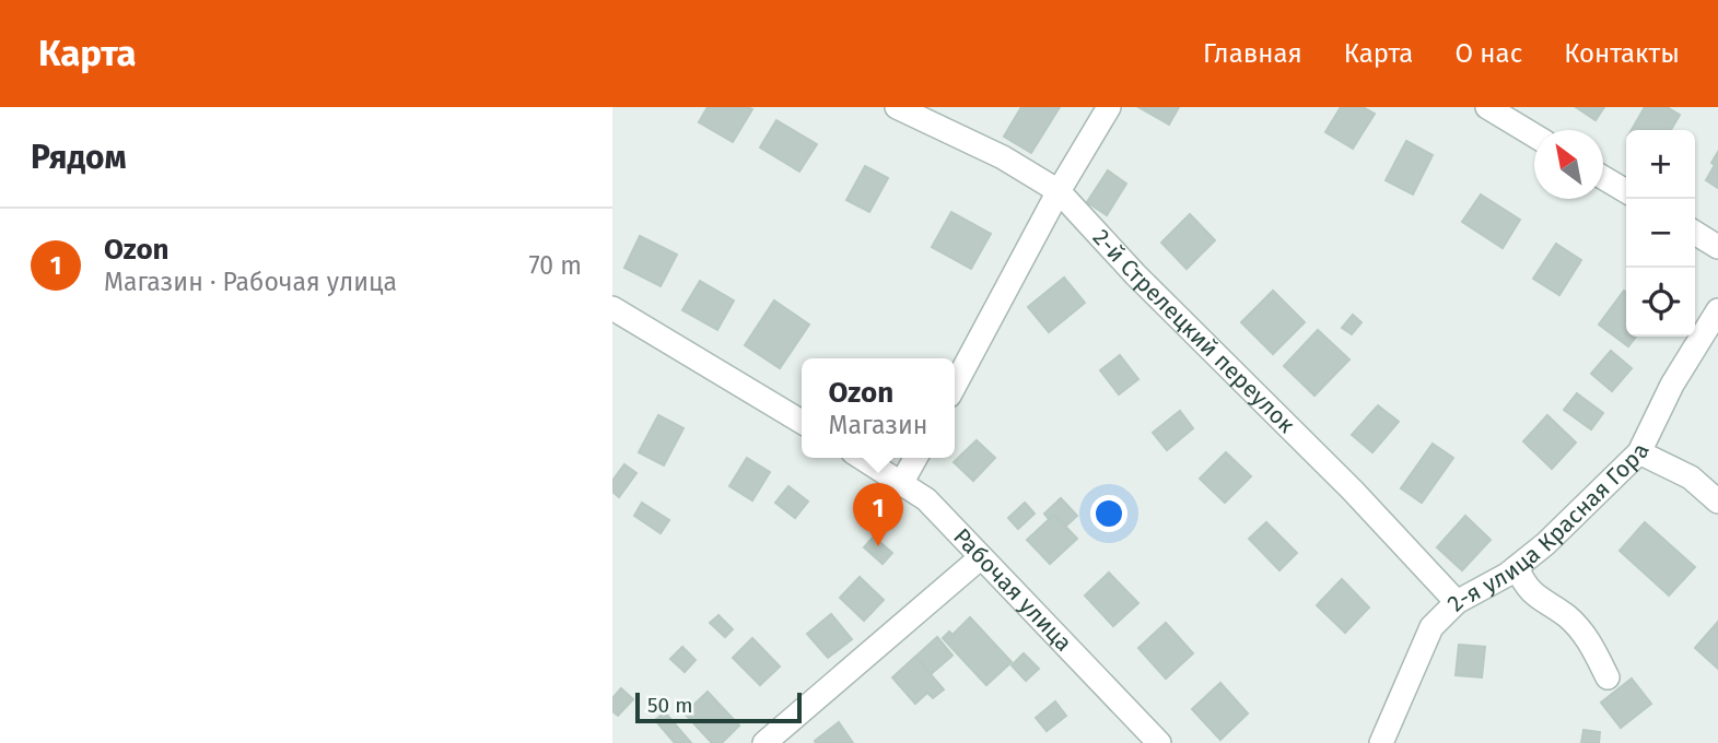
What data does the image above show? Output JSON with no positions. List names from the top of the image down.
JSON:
{
  "streets": {
    "street": ["2-й Стрелецкий переулок", "2-я улица Красная Гора", "Рабочая улица"]
  },
  "crossings": [
    ["2-й Стрелецкий переулок", "2-я улица Красная Гора"]
  ],
  "scale_bar": "50 m",
  "north": "top left",
  "page": {
    "header": "Карта",
    "nav": [
      "Главная",
      "Карта",
      "О нас",
      "Контакты"
    ],
    "heading": "Рядом",
    "map_buttons": ["+", "−"],
    "list": [
      {
        "mark": "1",
        "name": "Ozon",
        "note": "Магазин · Рабочая улица",
        "value": "70 m"
      }
    ],
    "popup": ["Ozon", "Магазин"],
    "pins": "1",
    "scale": "50 m"
  }
}
